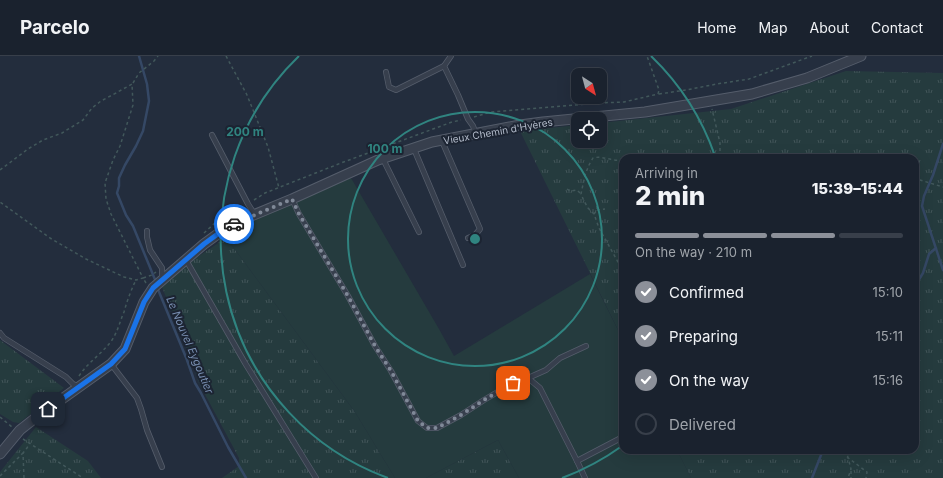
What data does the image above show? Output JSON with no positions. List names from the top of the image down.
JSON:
{
  "streets": {
    "street": ["Vieux Chemin d'Hyères"]
  },
  "water": ["Le Nouvel Eygoutier"],
  "north": "bottom right",
  "page": {
    "header": "Parcelo",
    "nav": [
      "Home",
      "Map",
      "About",
      "Contact"
    ],
    "heading": ["2 min", "Arriving in", "15:39–15:44"],
    "bar": "On the way · 210 m",
    "list": [
      ["Confirmed", "15:10"],
      ["Preparing", "15:11"],
      ["On the way", "15:16"],
      "Delivered"
    ]
  },
  "rings": ["200 m", "100 m"]
}
